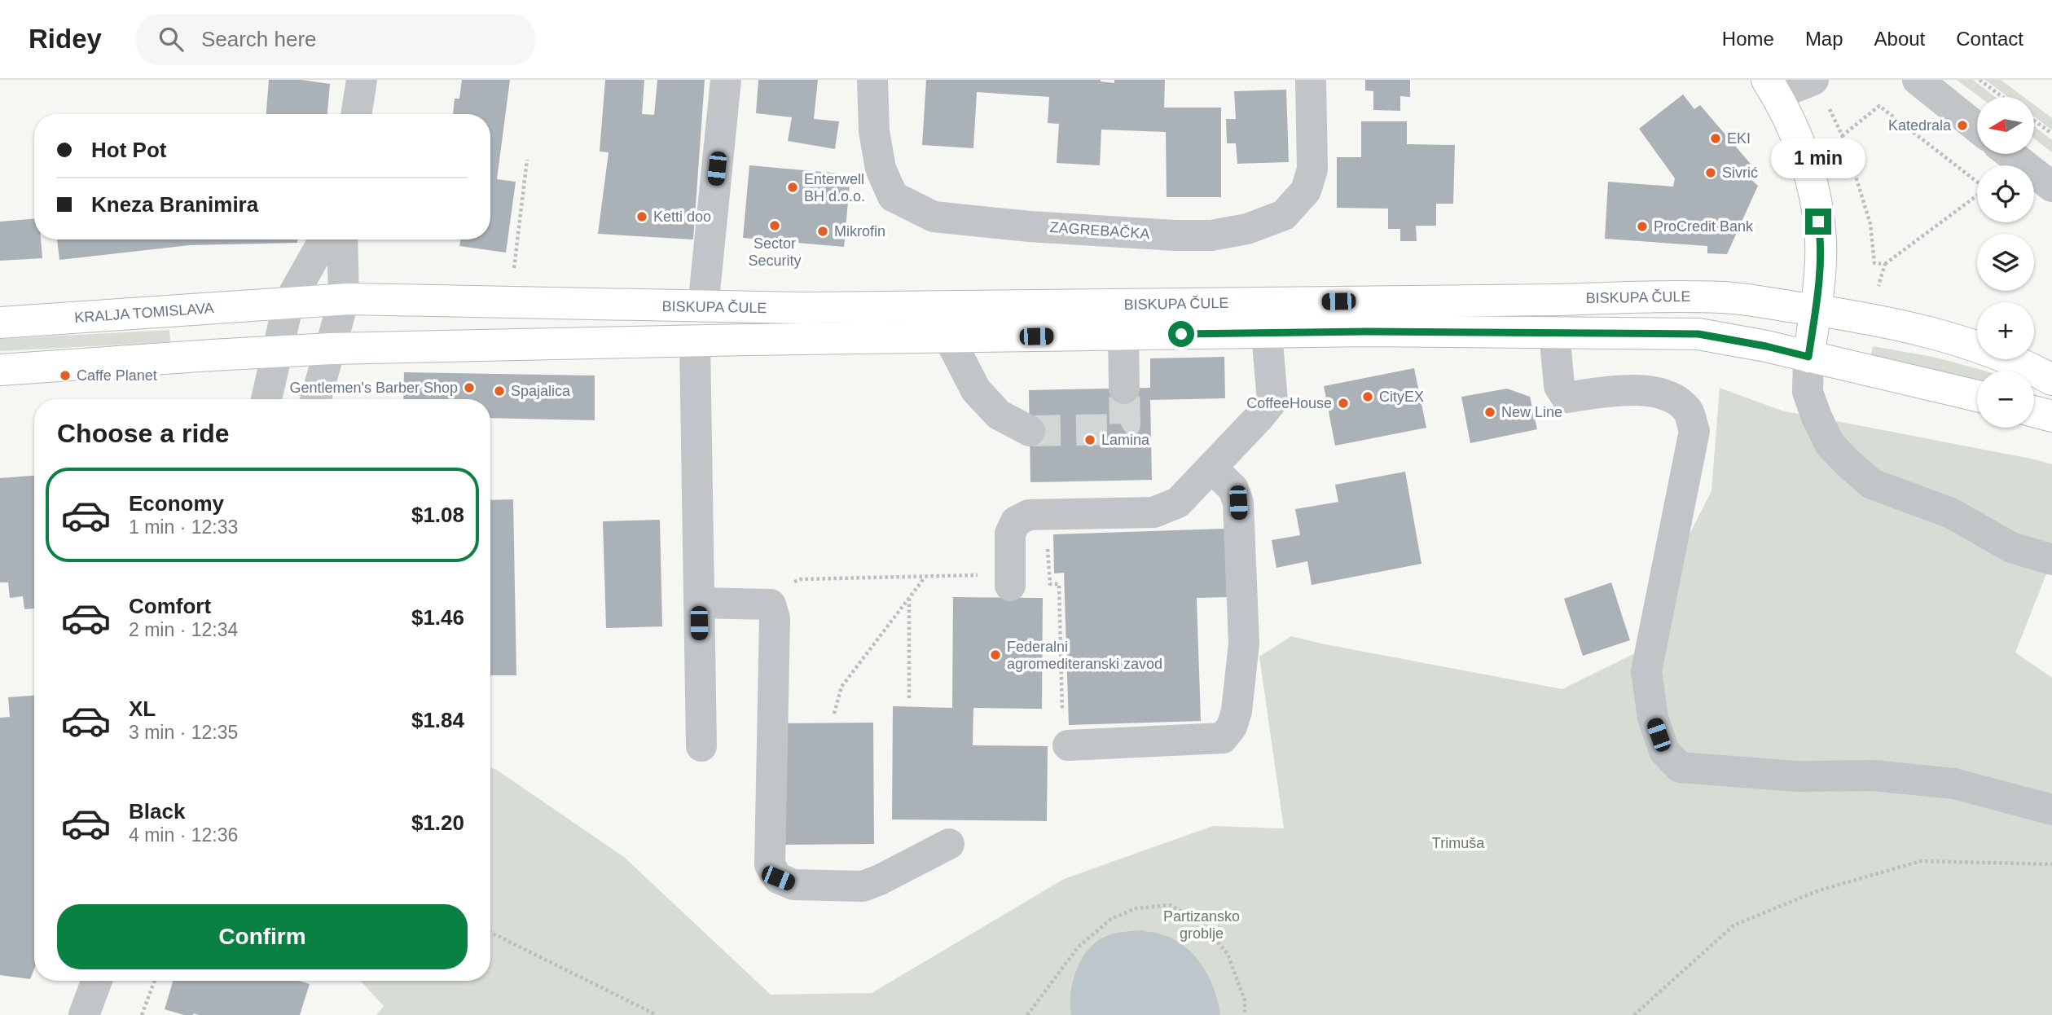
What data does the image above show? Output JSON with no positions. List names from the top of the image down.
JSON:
{
  "streets": {
    "main road": ["BISKUPA ČULE", "KRALJA TOMISLAVA"],
    "street": ["ZAGREBAČKA"]
  },
  "crossings": [
    ["BISKUPA ČULE", "KRALJA TOMISLAVA"]
  ],
  "parks": ["Trimuša", "Partizansko groblje"],
  "places": [
    "Katedrala",
    "EKI",
    "Sivrić",
    "Enterwell BH d.o.o.",
    "Ketti doo",
    "Sector Security",
    "ProCredit Bank",
    "Mikrofin",
    "Caffe Planet",
    "Gentlemen's Barber Shop",
    "Spajalica",
    "CityEX",
    "CoffeeHouse",
    "New Line",
    "Lamina",
    "Federalni agromediteranski zavod"
  ],
  "north": "left",
  "page": {
    "header": "Ridey",
    "search": "Search here",
    "nav": [
      "Home",
      "Map",
      "About",
      "Contact"
    ],
    "map_buttons": ["+", "−"],
    "banner": ["Hot Pot", "Kneza Branimira"],
    "bubble": "1 min",
    "heading": "Choose a ride",
    "list": [
      {
        "name": "Economy",
        "note": "1 min · 12:33",
        "value": "$1.08"
      },
      {
        "name": "Comfort",
        "note": "2 min · 12:34",
        "value": "$1.46"
      },
      {
        "name": "XL",
        "note": "3 min · 12:35",
        "value": "$1.84"
      },
      {
        "name": "Black",
        "note": "4 min · 12:36",
        "value": "$1.20"
      }
    ],
    "buttons": "Confirm"
  }
}
